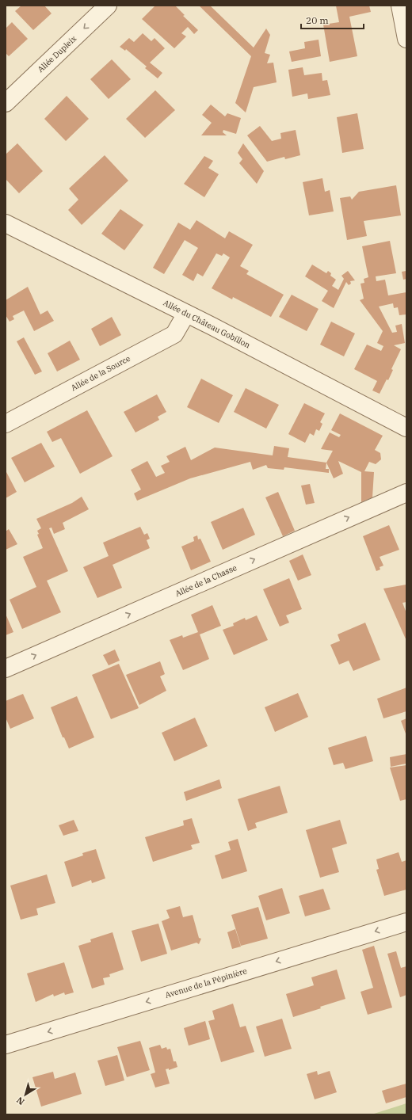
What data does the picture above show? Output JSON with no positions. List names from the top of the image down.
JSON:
{
  "streets": {
    "street": [
      "Allée Dupleix",
      "Allée du Château Gobillon",
      "Allée de la Source",
      "Allée de la Chasse",
      "Avenue de la Pépinière"
    ]
  },
  "crossings": [
    ["Allée du Château Gobillon", "Allée de la Source"]
  ],
  "one_way": ["Allée Dupleix", "Allée de la Chasse", "Avenue de la Pépinière"],
  "scale_bar": "20 m",
  "north": "bottom left"
}
